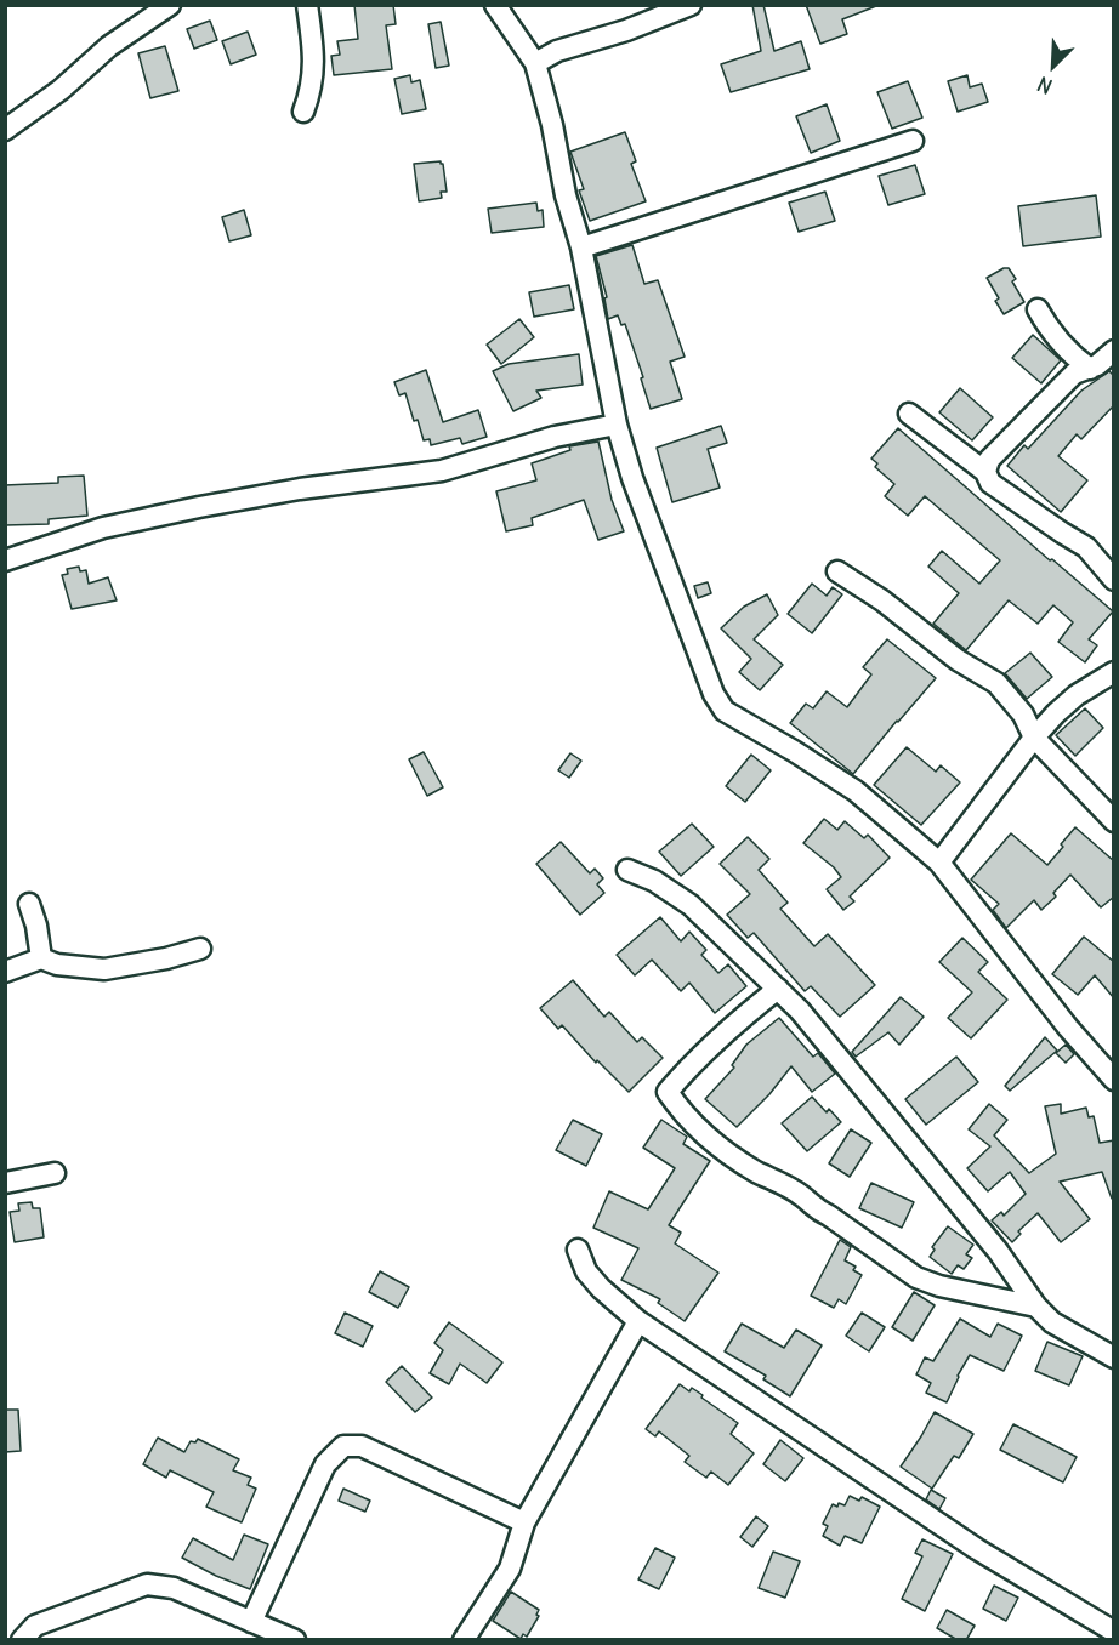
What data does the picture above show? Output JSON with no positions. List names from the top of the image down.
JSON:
{
  "north": "bottom left"
}
